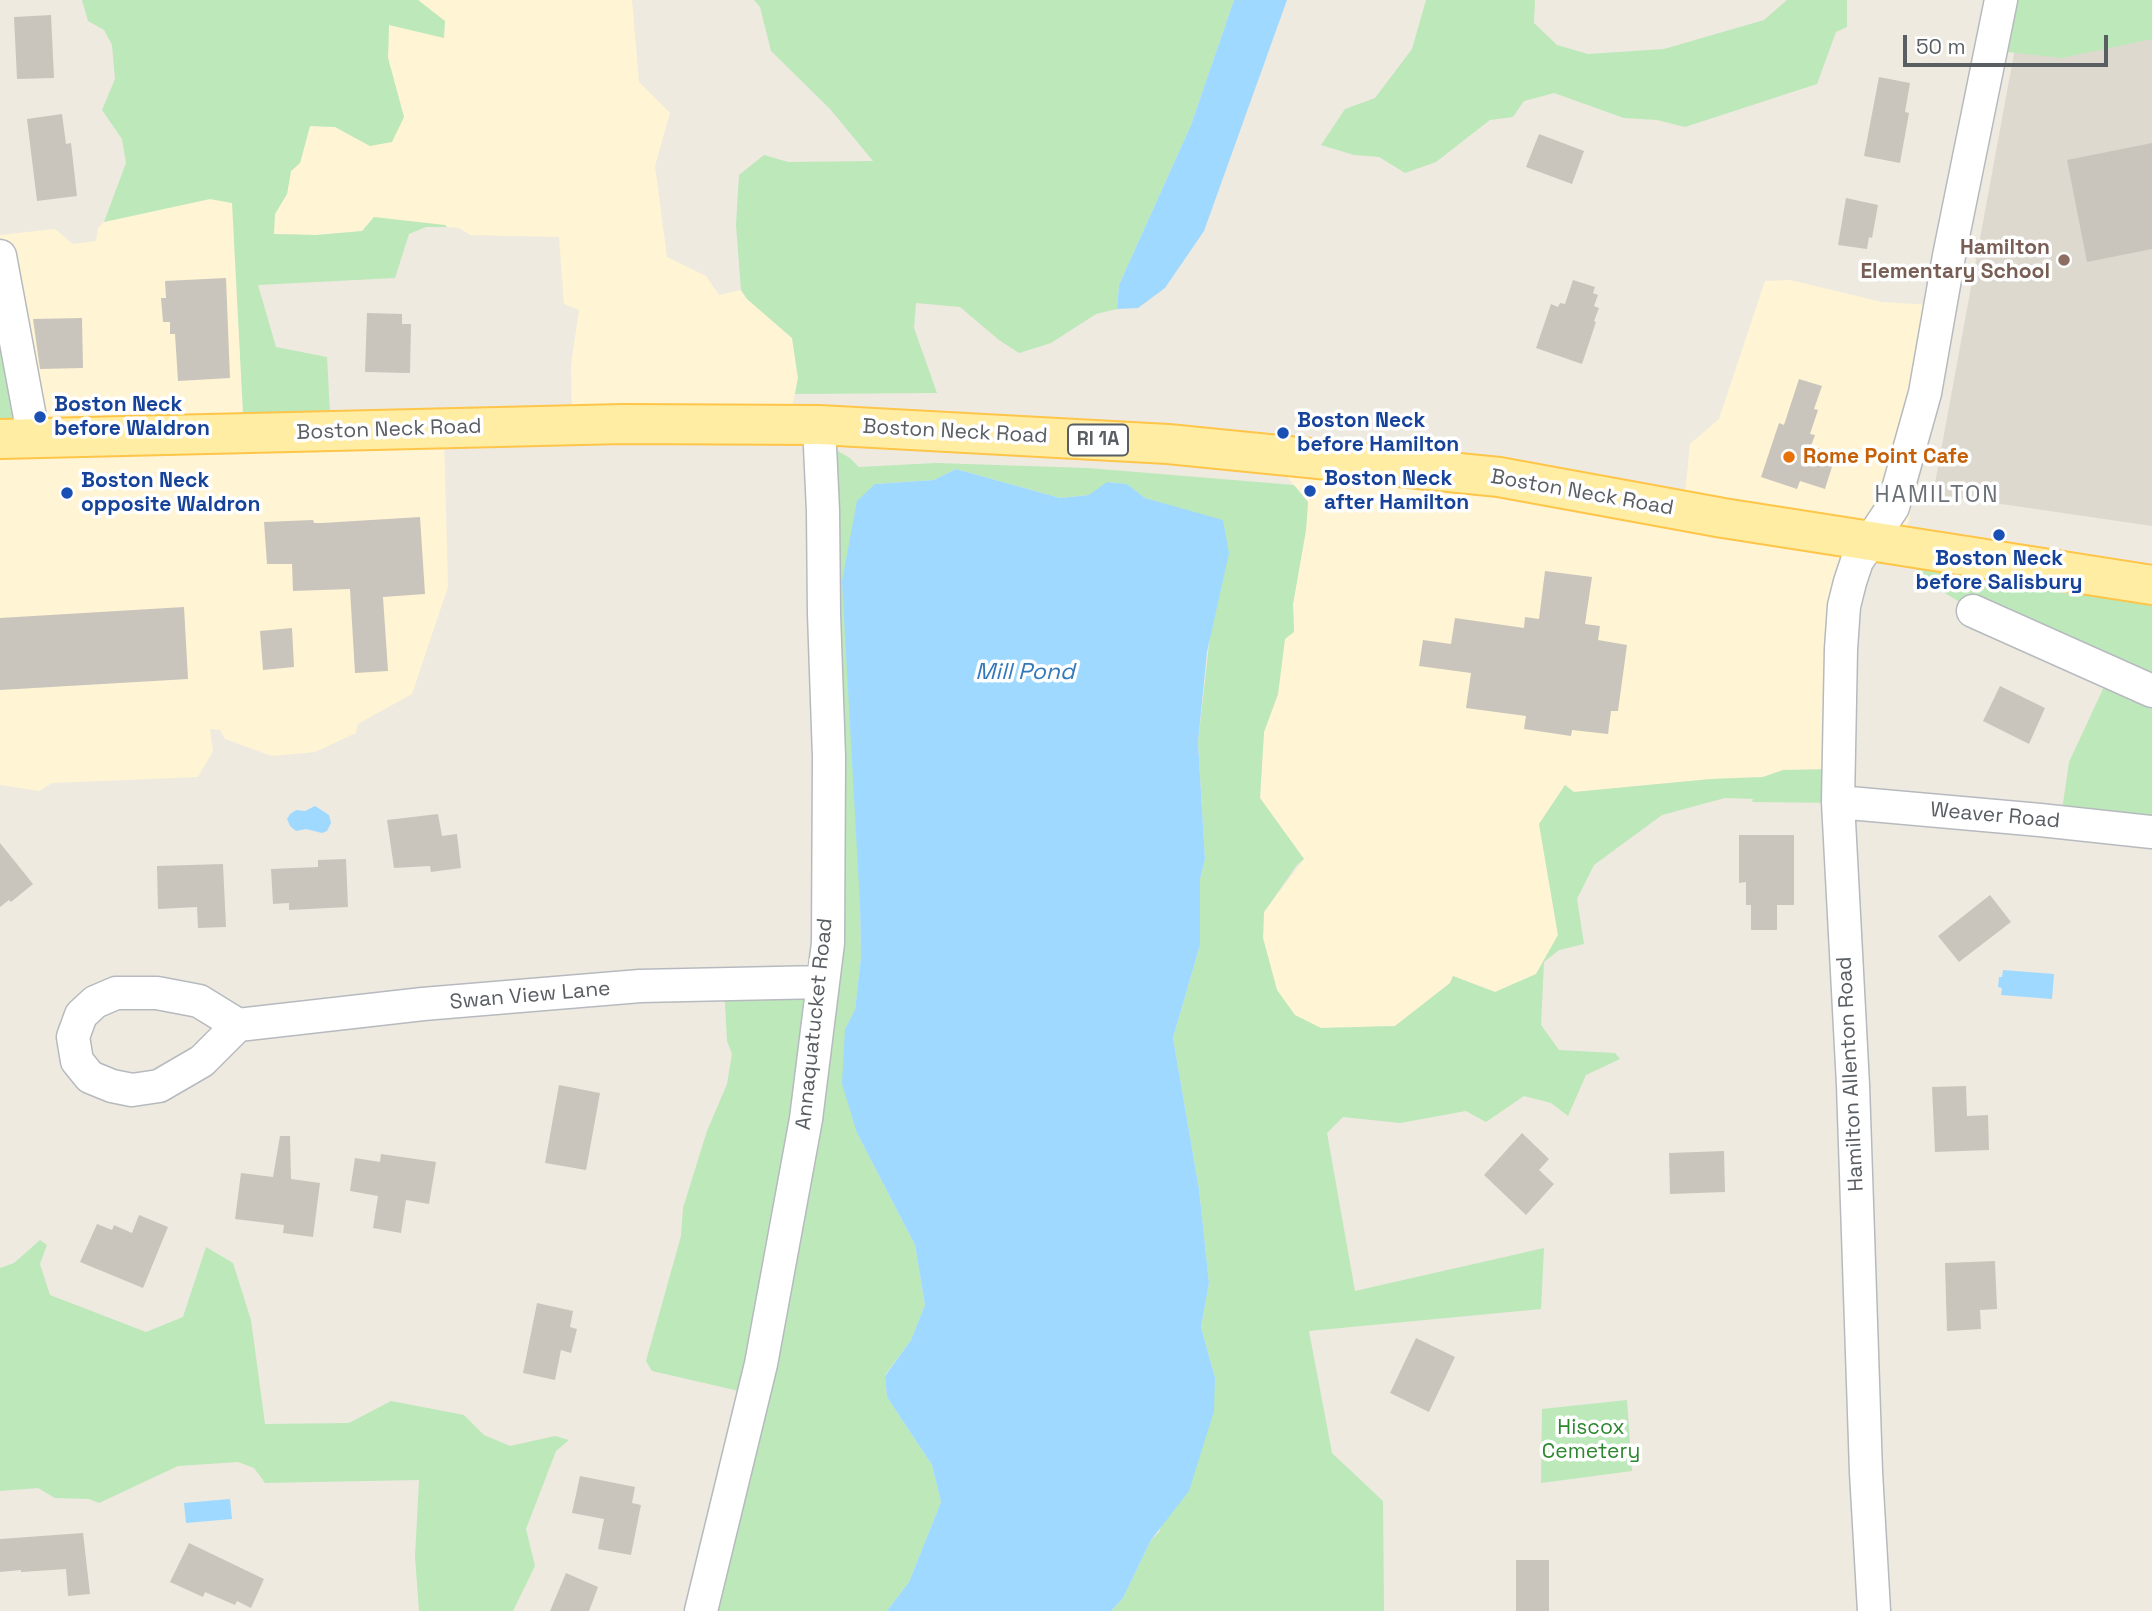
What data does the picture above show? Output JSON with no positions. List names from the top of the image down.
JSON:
{
  "streets": {
    "main road": ["Boston Neck Road", "RI 1A"],
    "street": [
      "Weaver Road",
      "Swan View Lane",
      "Annaquatucket Road",
      "Hamilton Allenton Road"
    ]
  },
  "crossings": [
    ["Boston Neck Road", "Annaquatucket Road"],
    ["Boston Neck Road", "Hamilton Allenton Road"],
    ["Weaver Road", "Hamilton Allenton Road"],
    ["Swan View Lane", "Annaquatucket Road"]
  ],
  "districts": ["HAMILTON"],
  "water": ["Mill Pond"],
  "parks": ["Hiscox Cemetery"],
  "places": [
    "Hamilton Elementary School",
    "Boston Neck before Waldron",
    "Boston Neck before Hamilton",
    "Rome Point Cafe",
    "Boston Neck after Hamilton",
    "Boston Neck opposite Waldron",
    "Boston Neck before Salisbury"
  ],
  "scale_bar": "50 m"
}
